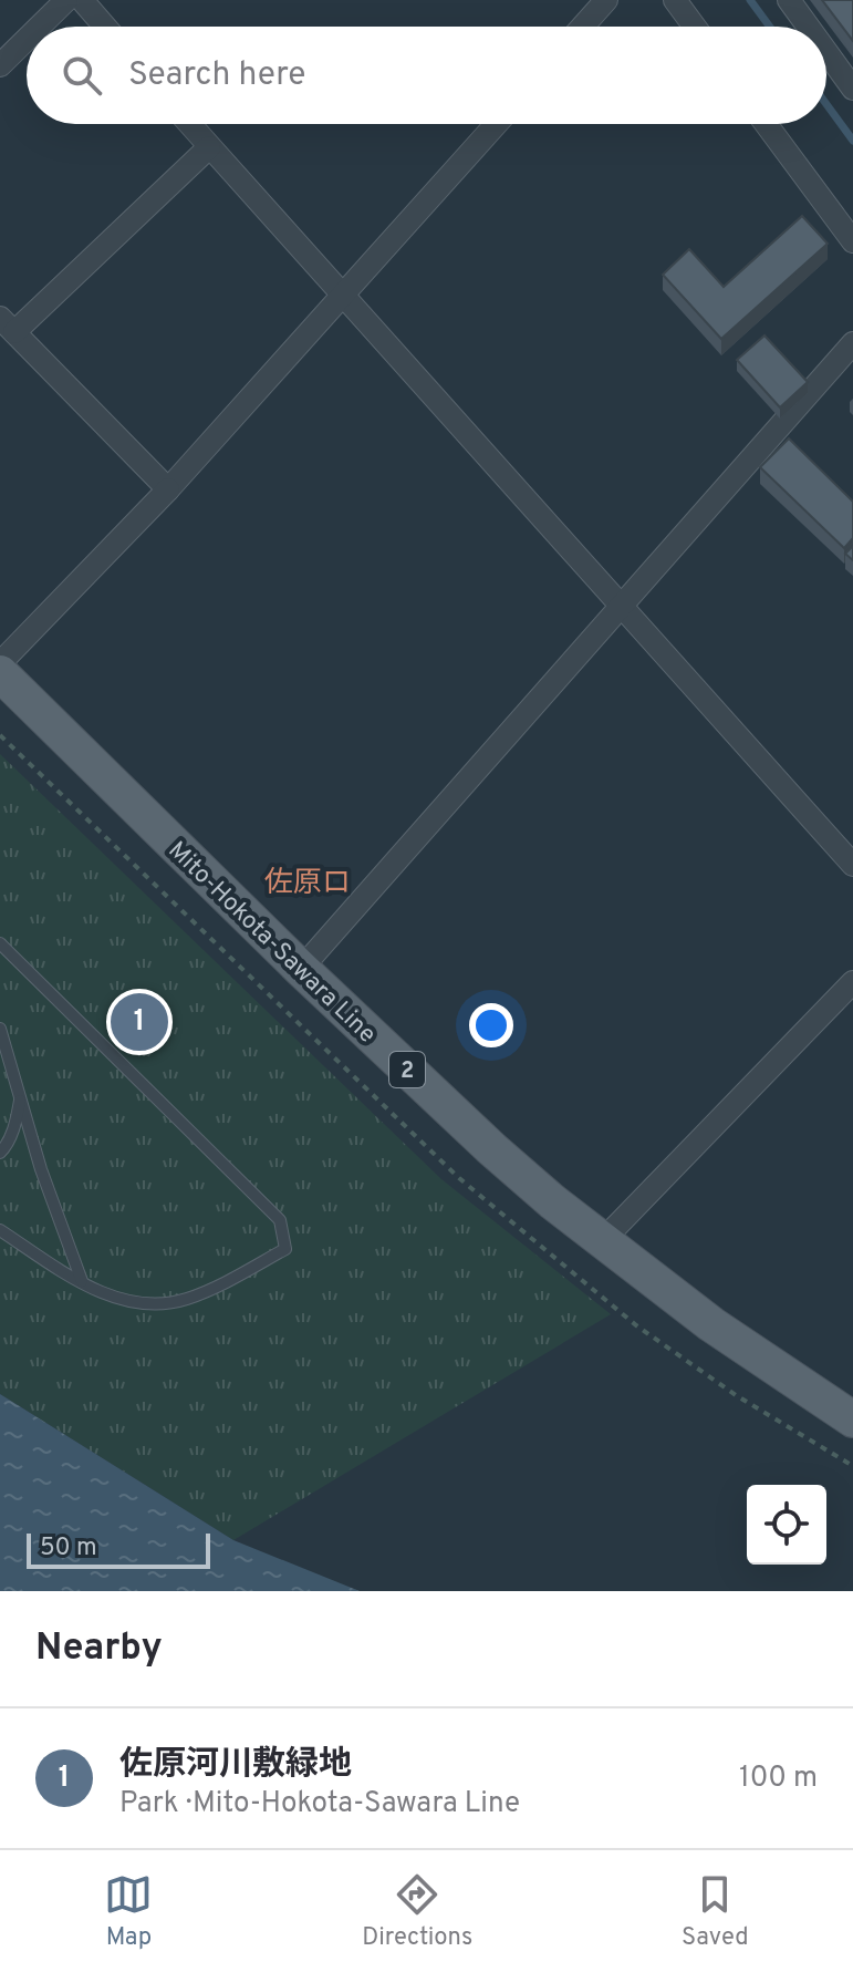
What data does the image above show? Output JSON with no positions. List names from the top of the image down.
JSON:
{
  "streets": {
    "main road": ["Mito-Hokota-Sawara Line", "2"]
  },
  "districts": ["佐原ロ"],
  "scale_bar": "50 m",
  "page": {
    "search": "Search here",
    "pins": "1",
    "scale": "50 m",
    "heading": "Nearby",
    "list": [
      {
        "mark": "1",
        "name": "佐原河川敷緑地",
        "note": "Park · Mito-Hokota-Sawara Line",
        "value": "100 m"
      }
    ],
    "nav": ["Map", "Directions", "Saved"]
  }
}
